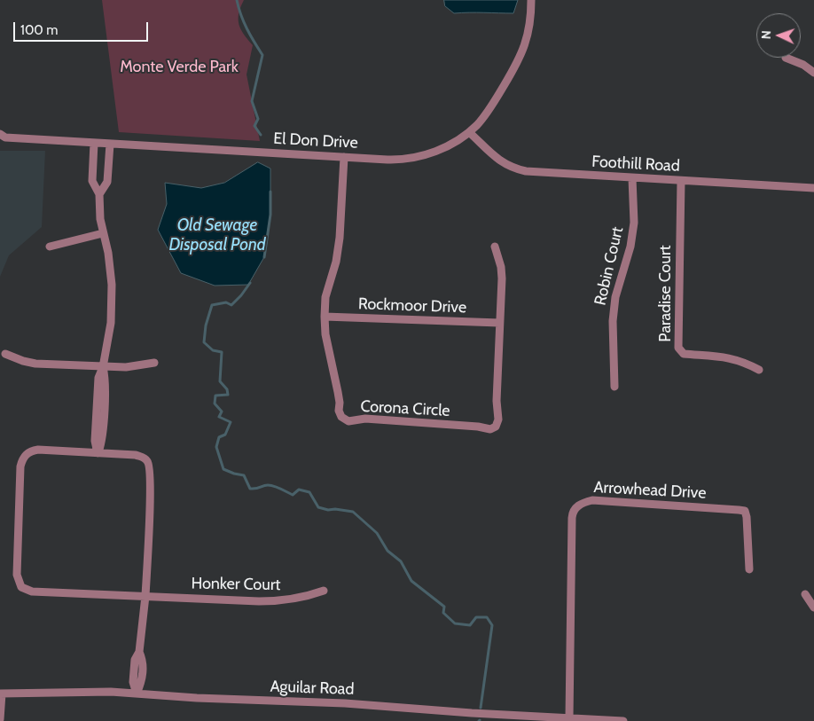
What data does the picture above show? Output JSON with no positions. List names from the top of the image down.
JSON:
{
  "streets": {
    "street": [
      "El Don Drive",
      "Foothill Road",
      "Robin Court",
      "Paradise Court",
      "Rockmoor Drive",
      "Corona Circle",
      "Arrowhead Drive",
      "Honker Court",
      "Aguilar Road"
    ]
  },
  "crossings": [
    ["El Don Drive", "Foothill Road"],
    ["El Don Drive", "Corona Circle"],
    ["Foothill Road", "Robin Court"],
    ["Foothill Road", "Paradise Court"],
    ["Rockmoor Drive", "Corona Circle"],
    ["Arrowhead Drive", "Aguilar Road"]
  ],
  "water": ["Old Sewage Disposal Pond"],
  "parks": ["Monte Verde Park"],
  "scale_bar": "100 m",
  "north": "left"
}
